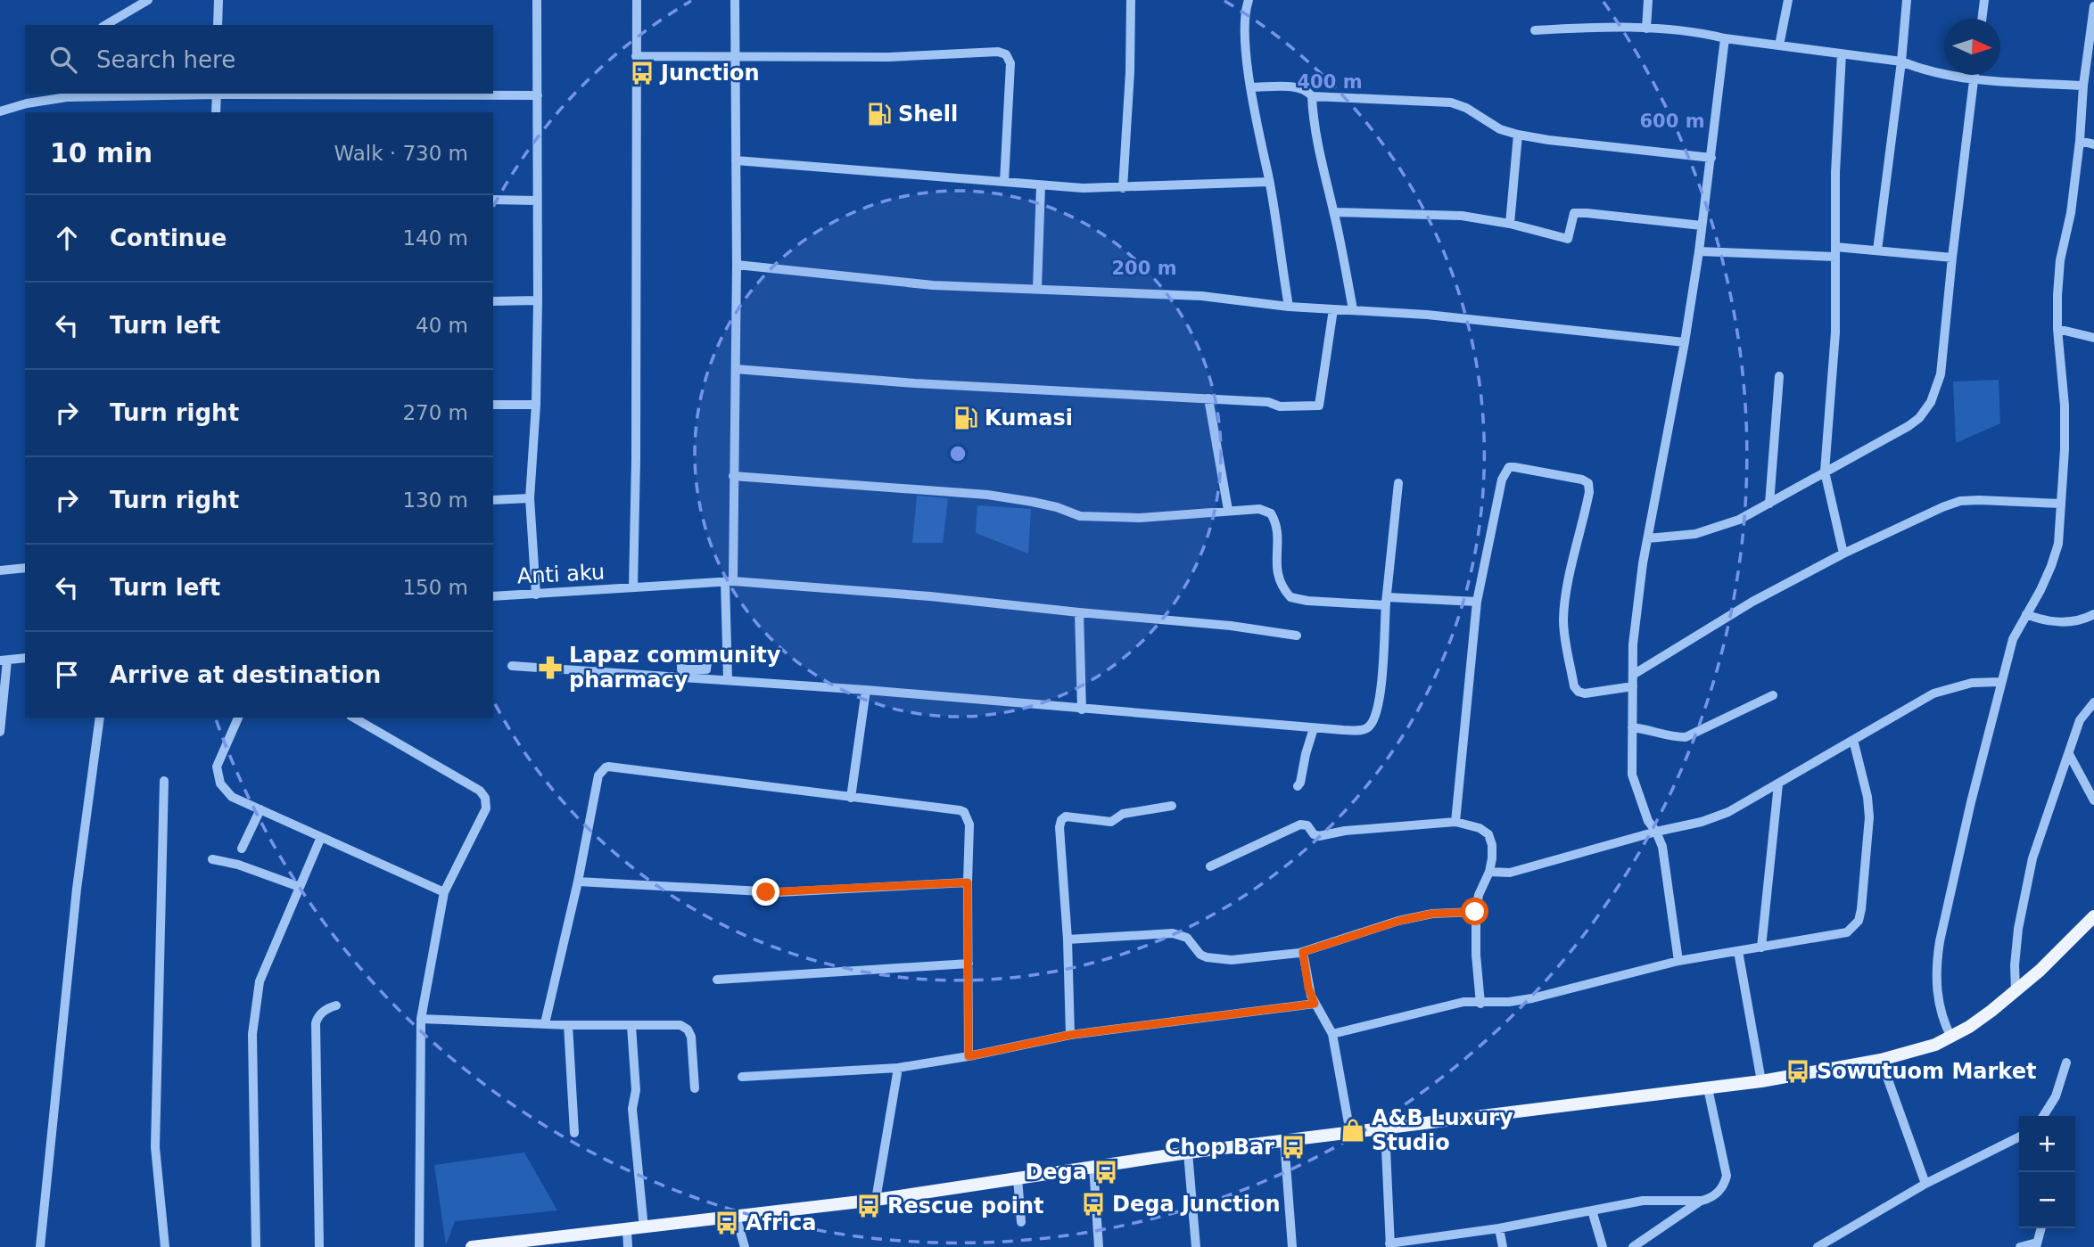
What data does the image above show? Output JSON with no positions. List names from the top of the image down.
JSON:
{
  "streets": {
    "street": ["Anti aku"]
  },
  "places": {
    "bus stop": [
      "Junction",
      "Sowutuom Market",
      "Chop Bar",
      "Dega",
      "Dega Junction",
      "Rescue point",
      "Africa"
    ],
    "fuel station": ["Shell", "Kumasi"],
    "pharmacy": ["Lapaz community pharmacy"],
    "shop": ["A&B Luxury Studio"]
  },
  "north": "right",
  "page": {
    "search": "Search here",
    "heading": ["10 min", "Walk · 730 m"],
    "list": [
      ["Continue", "140 m"],
      ["Turn left", "40 m"],
      ["Turn right", "270 m"],
      ["Turn right", "130 m"],
      ["Turn left", "150 m"],
      "Arrive at destination"
    ],
    "map_buttons": ["+", "−"]
  },
  "rings": ["400 m", "600 m", "200 m"]
}
